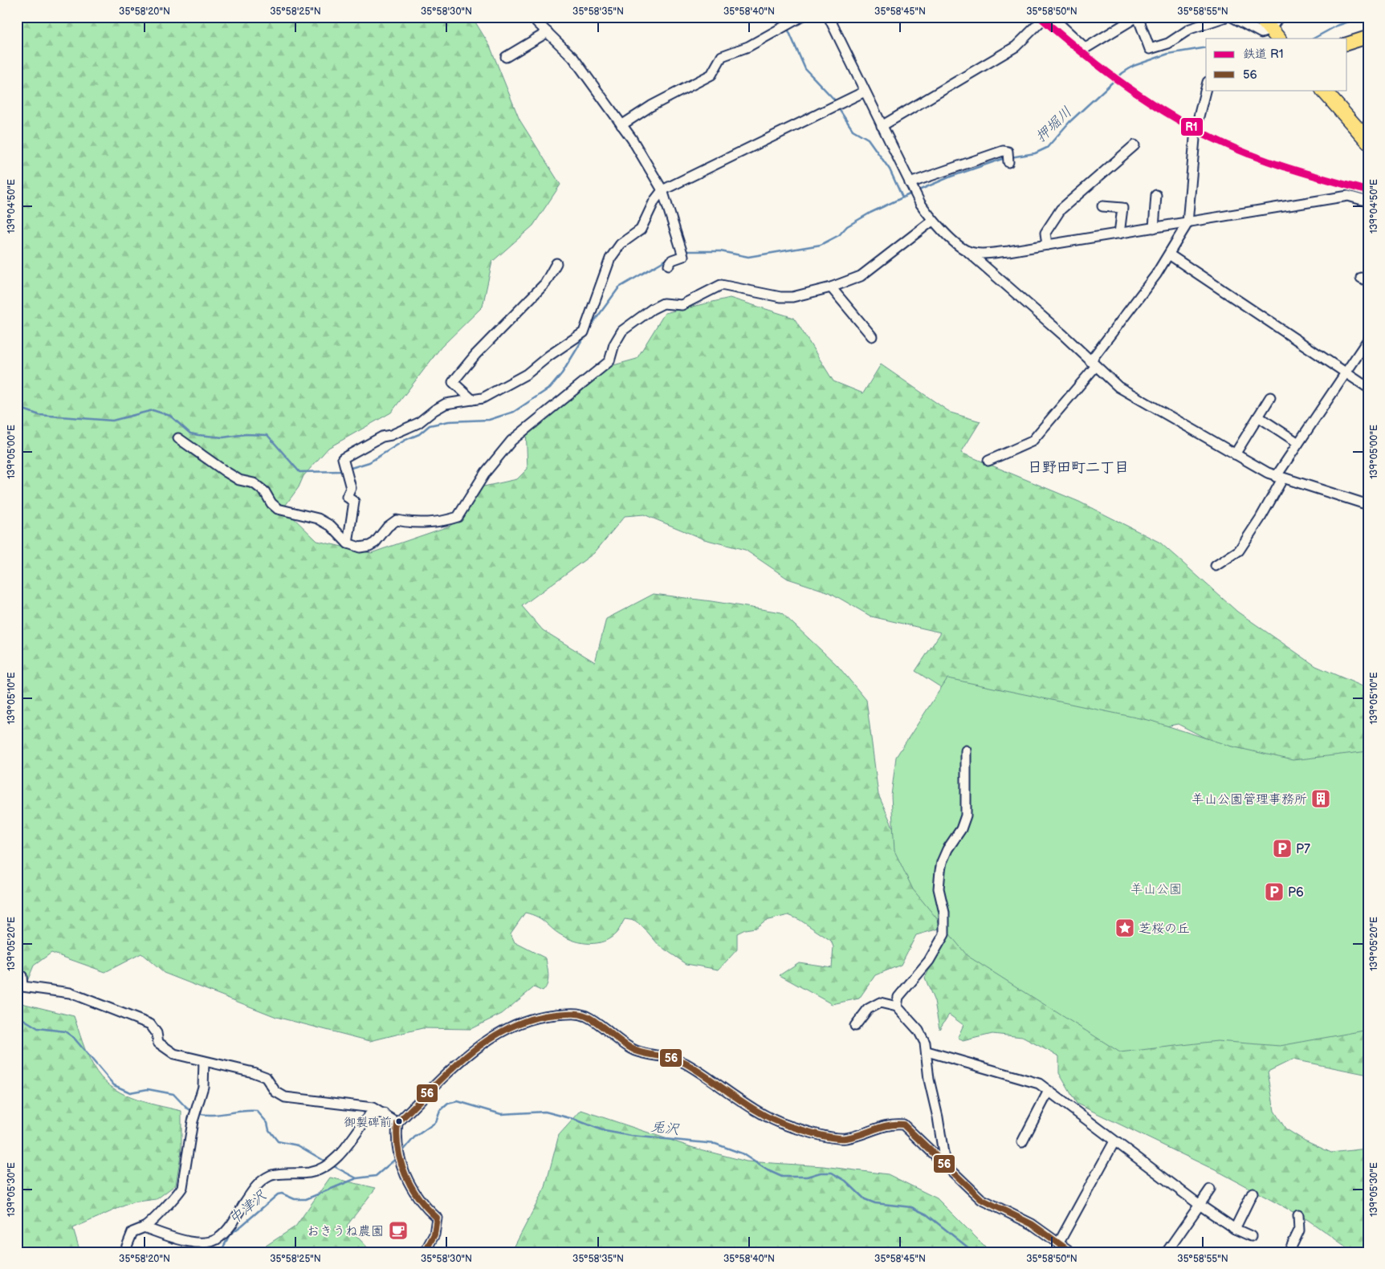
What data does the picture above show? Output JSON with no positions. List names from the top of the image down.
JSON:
{
  "districts": ["日野田町二丁目"],
  "water": ["押堀川", "兎沢", "中津沢"],
  "parks": ["羊山公園"],
  "places": {
    "building": ["羊山公園管理事務所"],
    "parking": ["P7", "P6"],
    "place": ["芝桜の丘"],
    "other": ["御製碑前"],
    "cafe": ["おきうね農園"]
  },
  "lines": ["rail line R1", "transit line 56"],
  "legend": ["鉄道 R1", "56"],
  "coordinates": [
    "35°58'20\"N",
    "35°58'25\"N",
    "35°58'30\"N",
    "35°58'35\"N",
    "35°58'40\"N",
    "35°58'45\"N",
    "35°58'50\"N",
    "35°58'55\"N",
    "139°04'50\"E",
    "139°05'00\"E",
    "139°05'10\"E",
    "139°05'20\"E",
    "139°05'30\"E"
  ]
}
